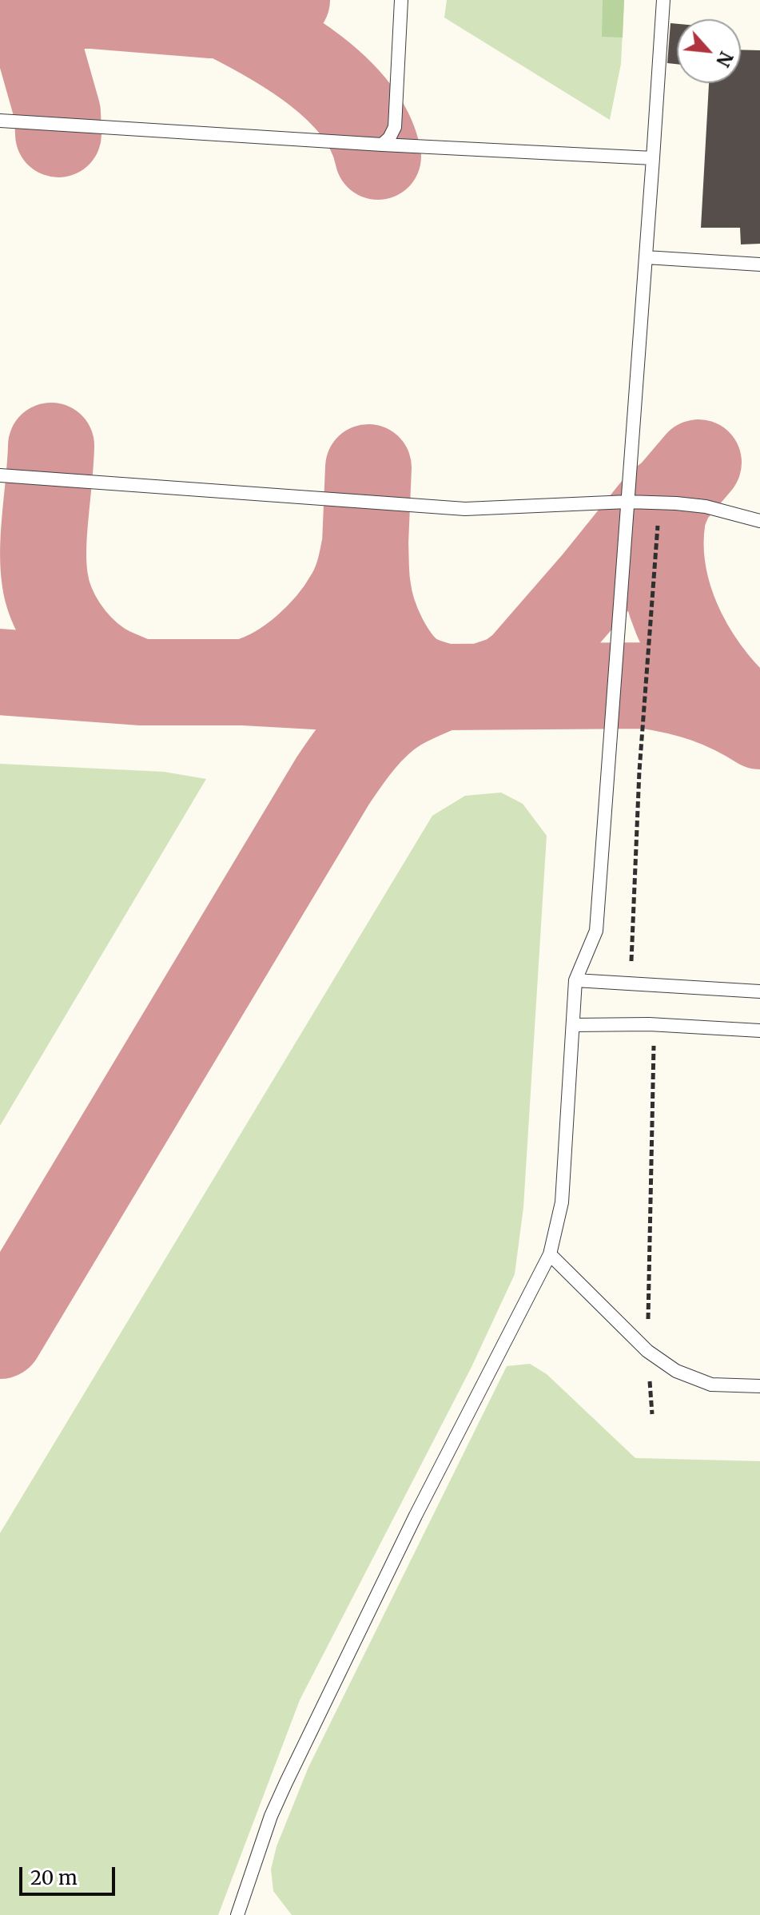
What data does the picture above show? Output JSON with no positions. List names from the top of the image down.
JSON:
{
  "scale_bar": "20 m",
  "north": "bottom right"
}
